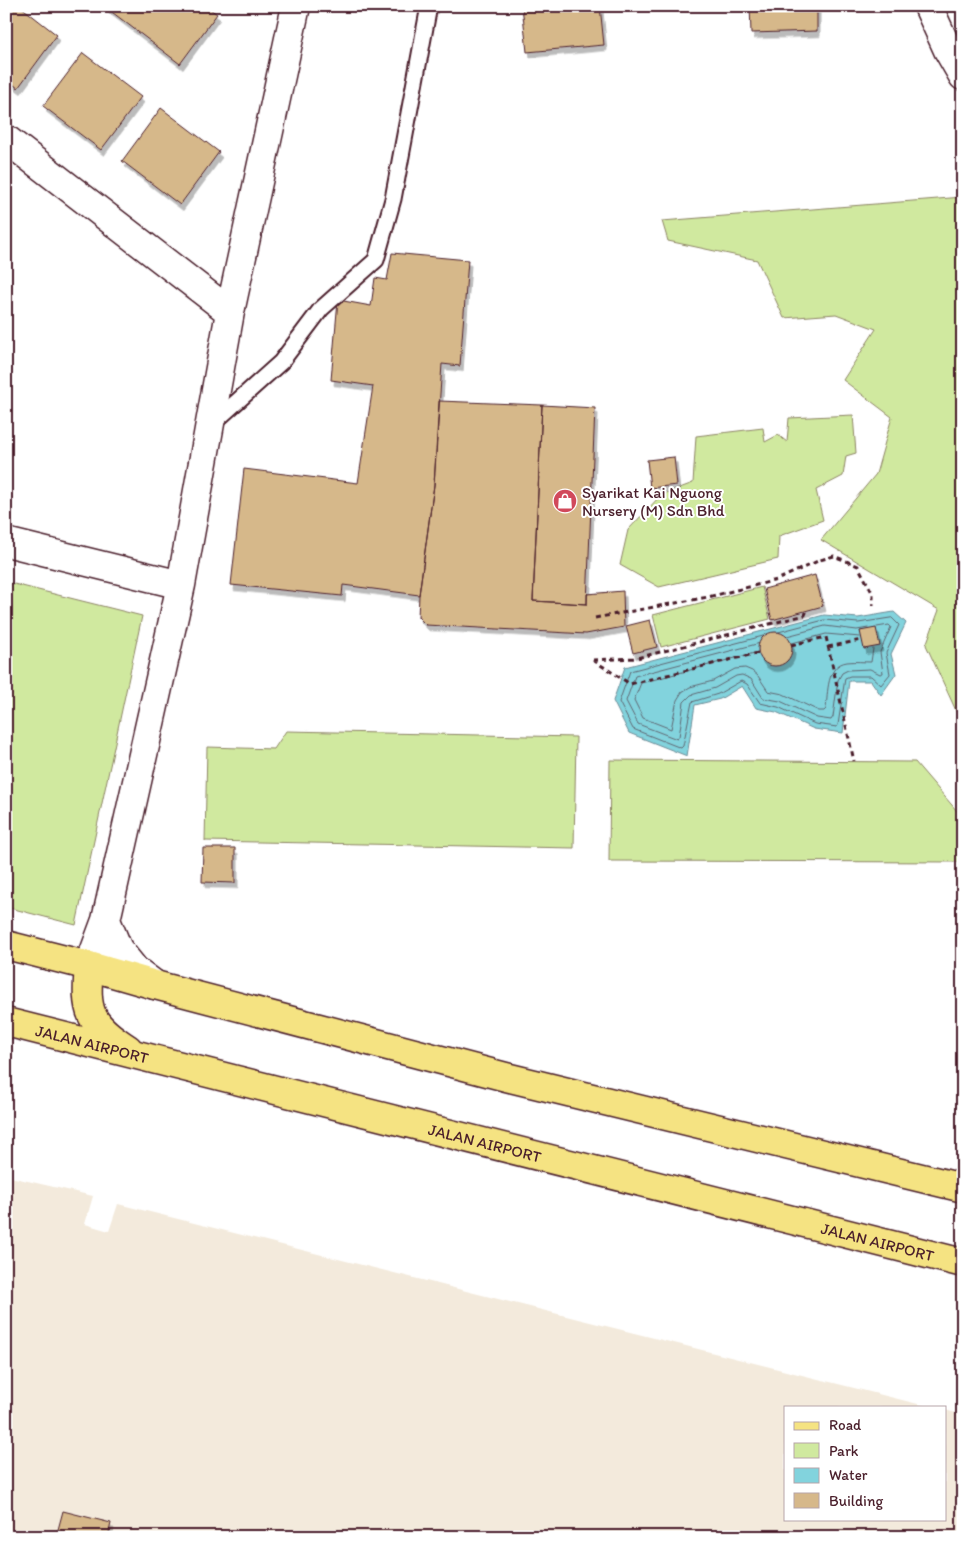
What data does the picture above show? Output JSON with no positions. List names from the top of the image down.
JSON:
{
  "streets": {
    "main road": ["JALAN AIRPORT"]
  },
  "places": {
    "shop": ["Syarikat Kai Nguong Nursery (M) Sdn Bhd"]
  },
  "legend": [
    "Road",
    "Park",
    "Water",
    "Building"
  ]
}
